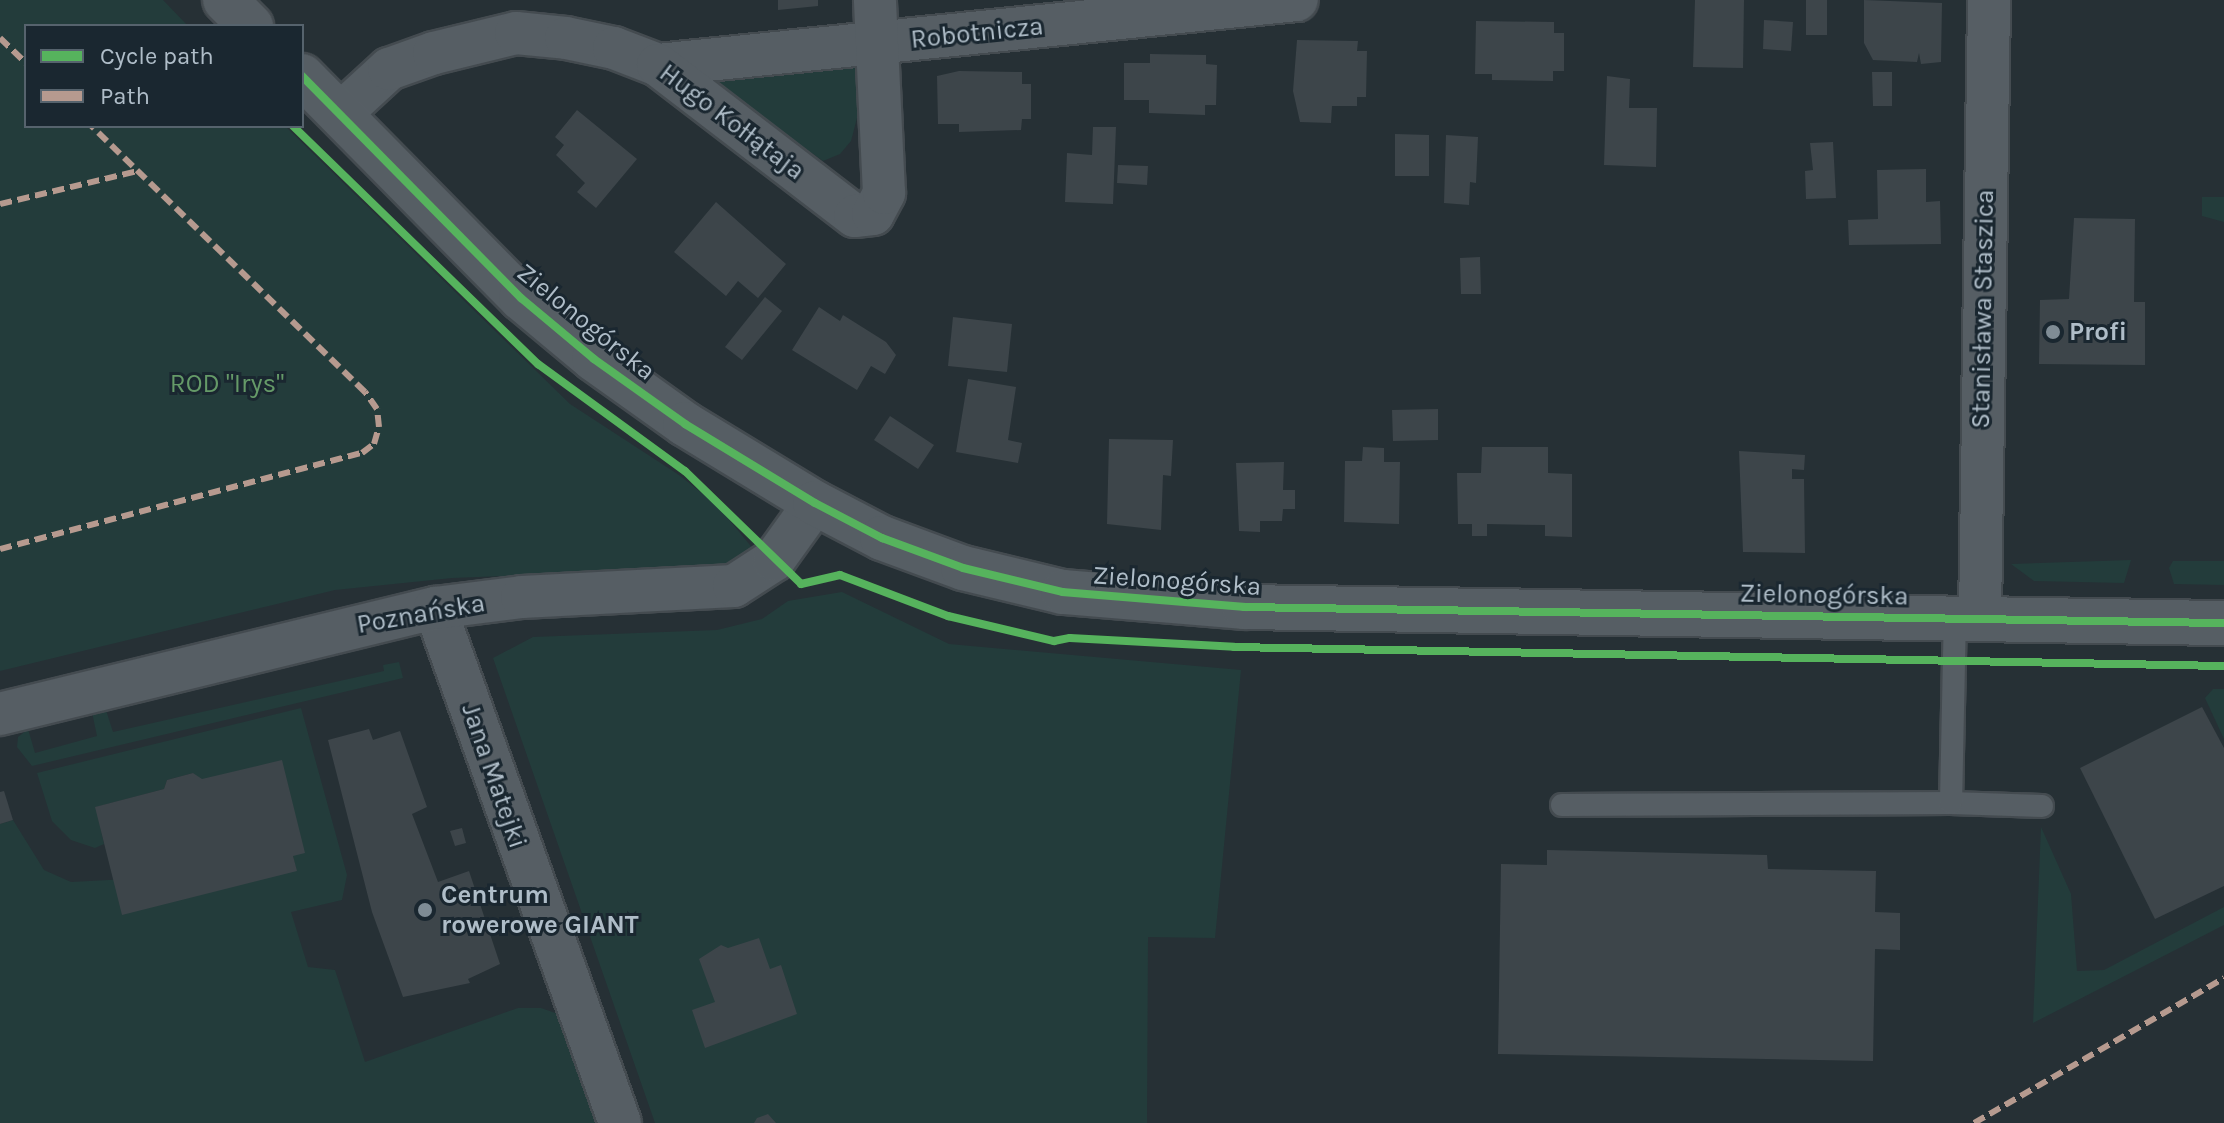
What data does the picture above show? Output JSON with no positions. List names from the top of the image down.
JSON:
{
  "streets": {
    "street": [
      "Robotnicza",
      "Hugo Kołłątaja",
      "Stanisława Staszica",
      "Zielonogórska",
      "Poznańska",
      "Jana Matejki"
    ]
  },
  "crossings": [
    ["Robotnicza", "Hugo Kołłątaja"],
    ["Hugo Kołłątaja", "Zielonogórska"],
    ["Stanisława Staszica", "Zielonogórska"],
    ["Zielonogórska", "Poznańska"],
    ["Poznańska", "Jana Matejki"]
  ],
  "parks": ["ROD \"Irys\""],
  "places": ["Profi", "Centrum rowerowe GIANT"],
  "legend": ["Cycle path", "Path"]
}
